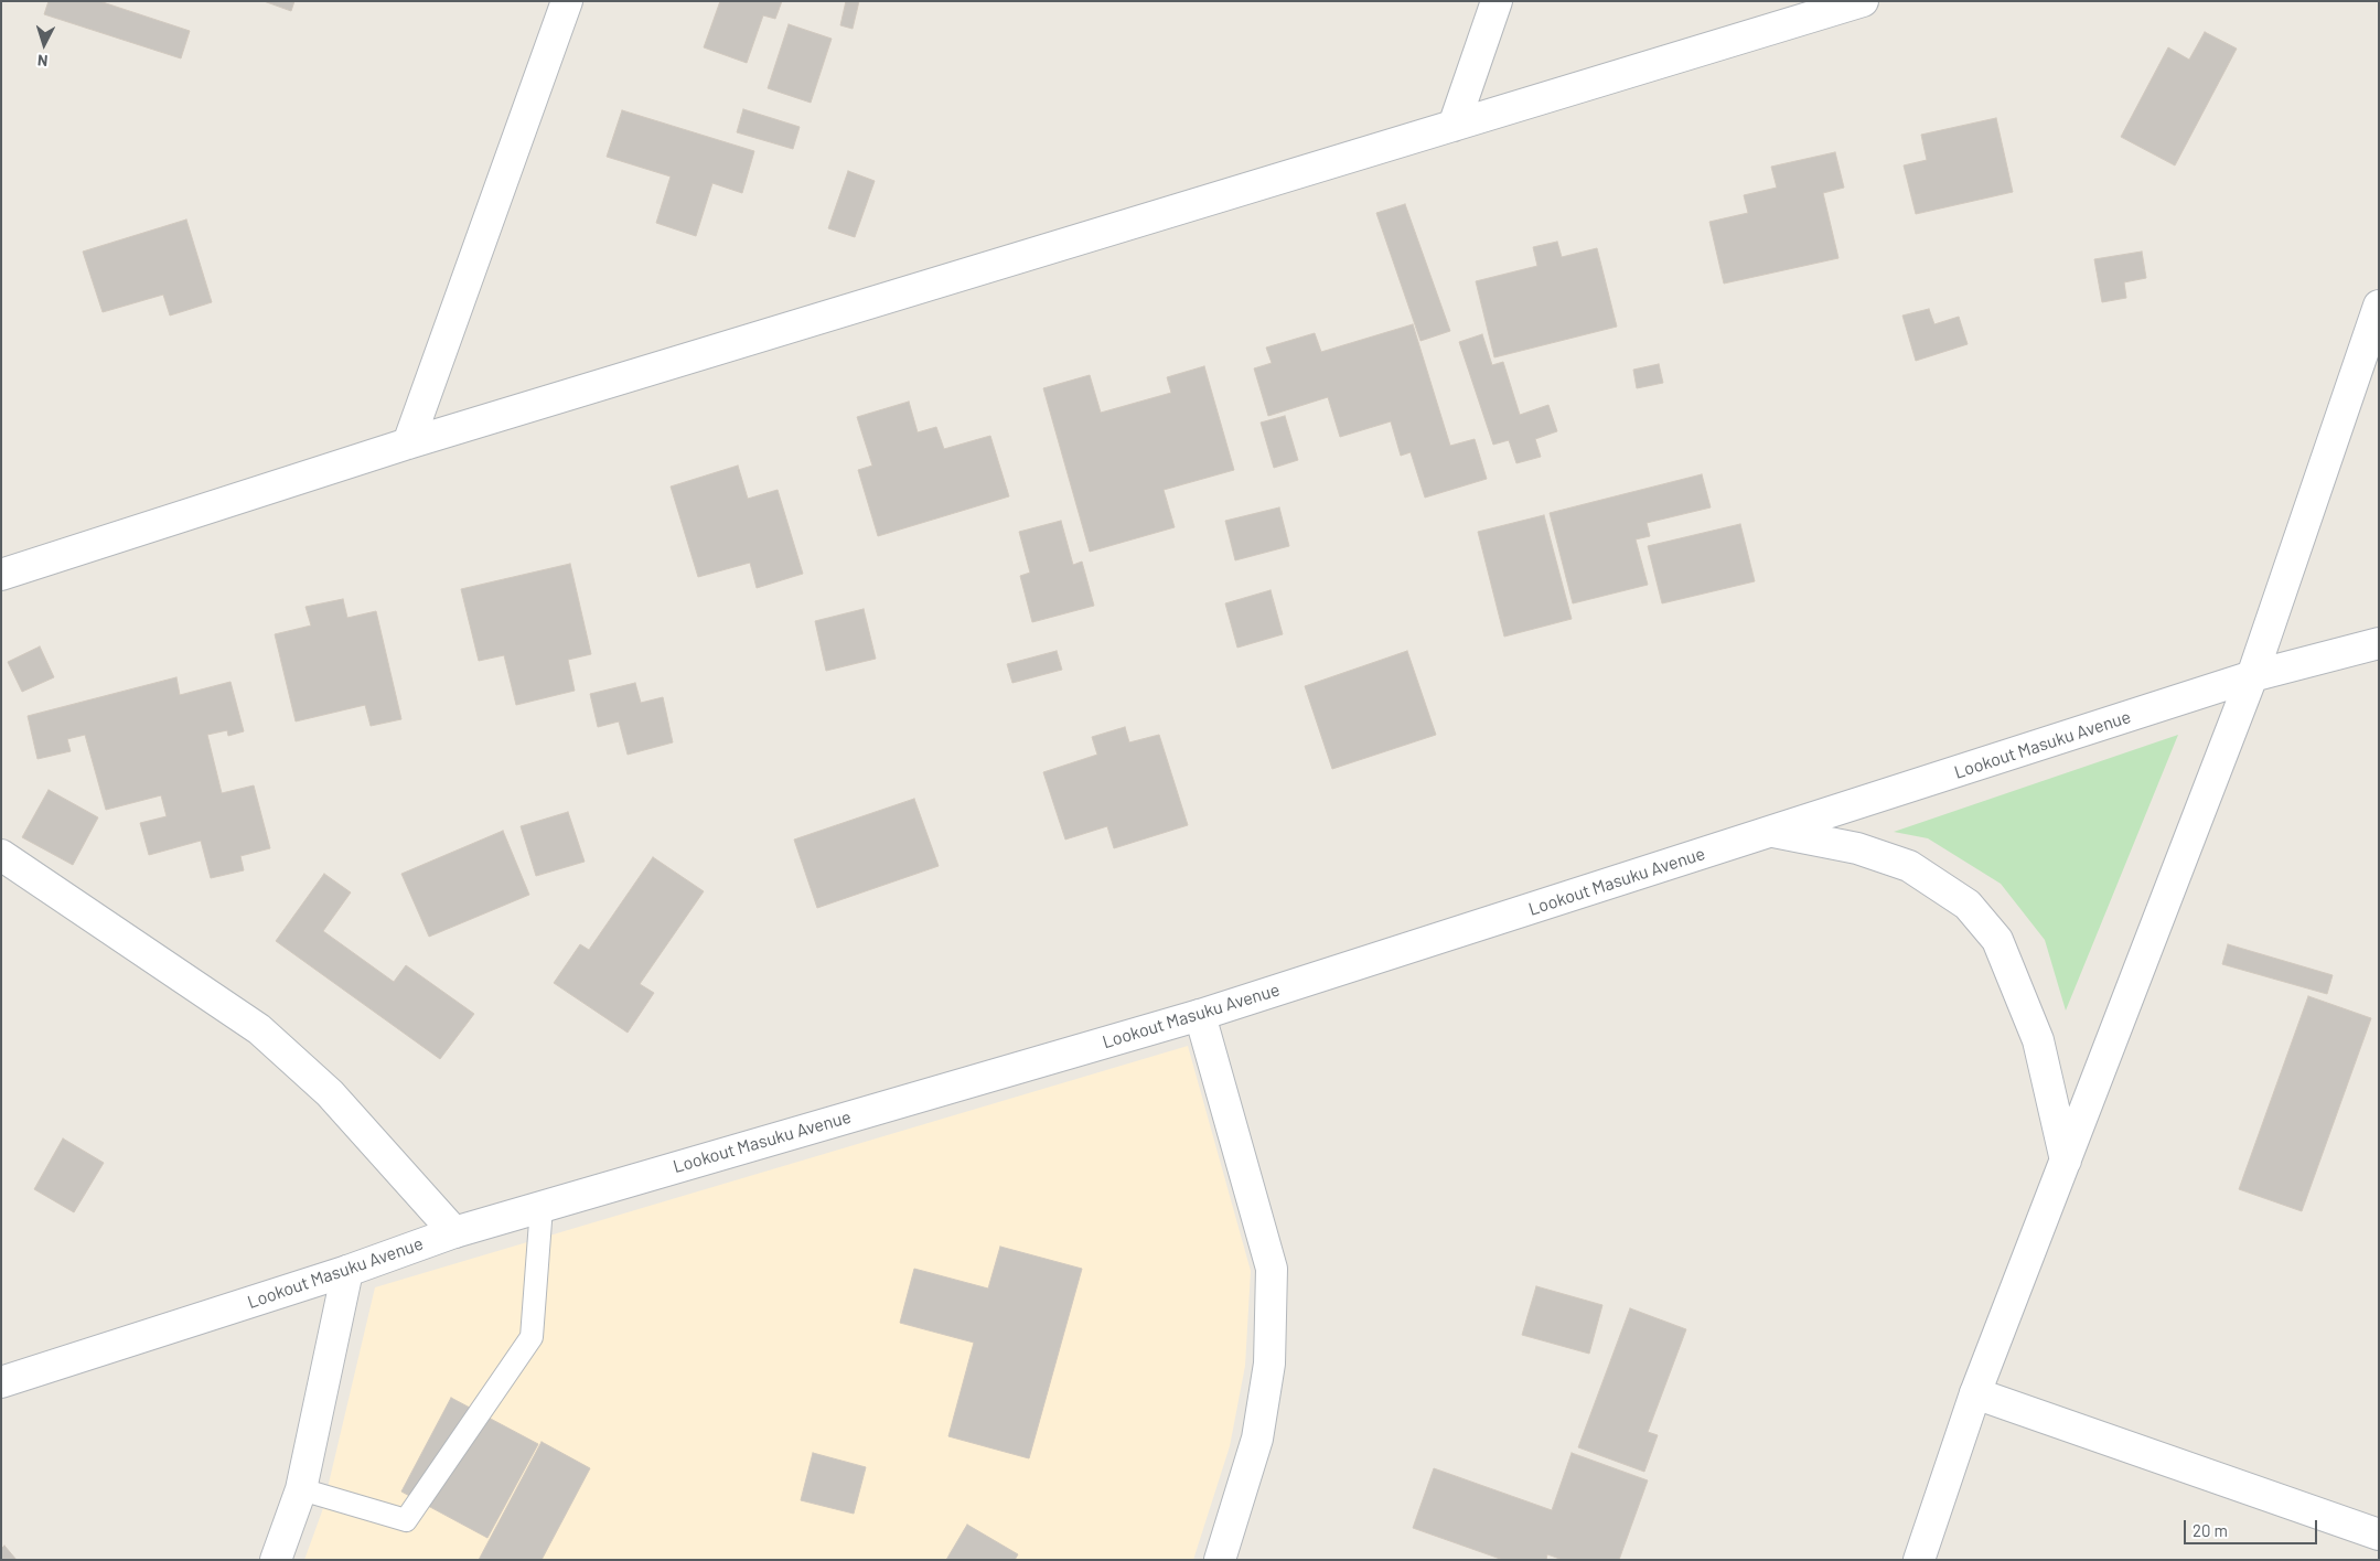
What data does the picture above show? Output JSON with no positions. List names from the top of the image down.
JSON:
{
  "streets": {
    "street": ["Lookout Masuku Avenue"]
  },
  "scale_bar": "20 m",
  "north": "bottom"
}
